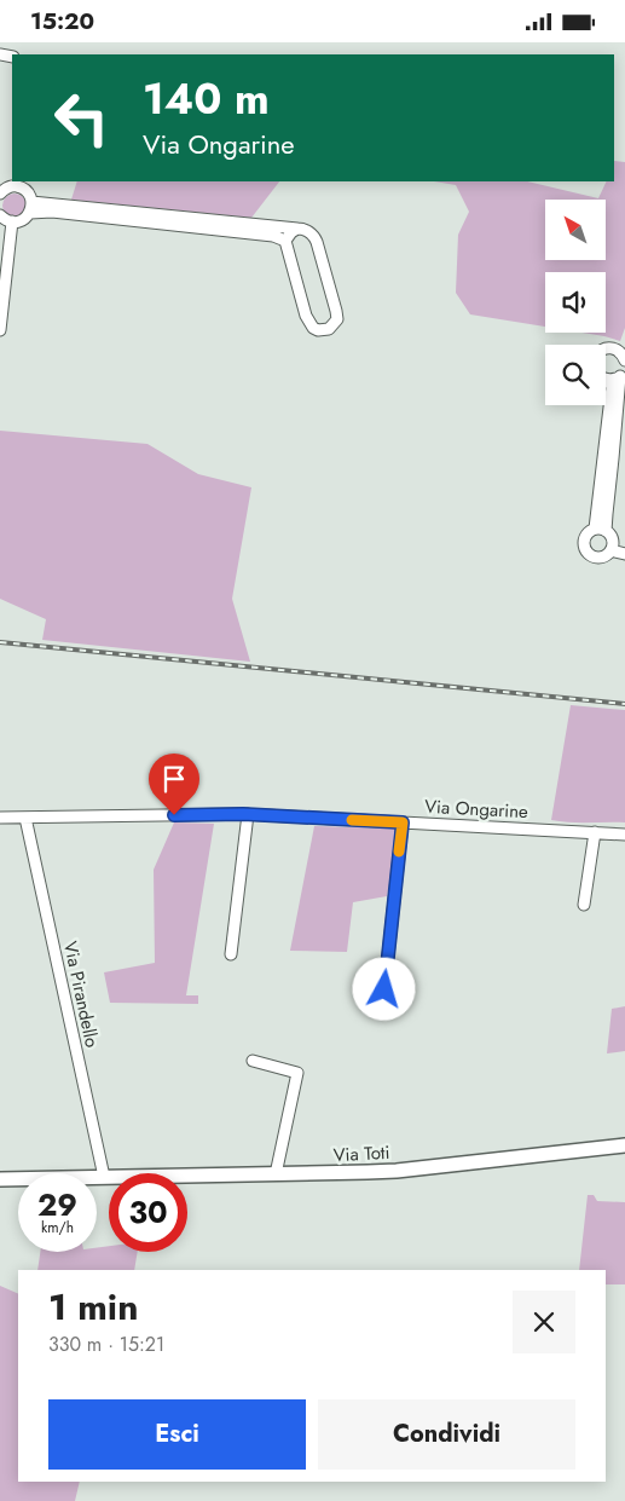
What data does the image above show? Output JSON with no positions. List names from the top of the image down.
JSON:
{
  "streets": {
    "main road": ["Via Toti"],
    "street": ["Via Ongarine", "Via Pirandello"]
  },
  "crossings": [
    ["Via Ongarine", "Via Pirandello"],
    ["Via Pirandello", "Via Toti"]
  ],
  "north": "top left",
  "page": {
    "status": "15:20",
    "turn": ["140 m", "Via Ongarine"],
    "speed": "29 km/h",
    "limit": "30",
    "heading": ["1 min", "330 m · 15:21"],
    "buttons": ["Esci", "Condividi"]
  }
}
